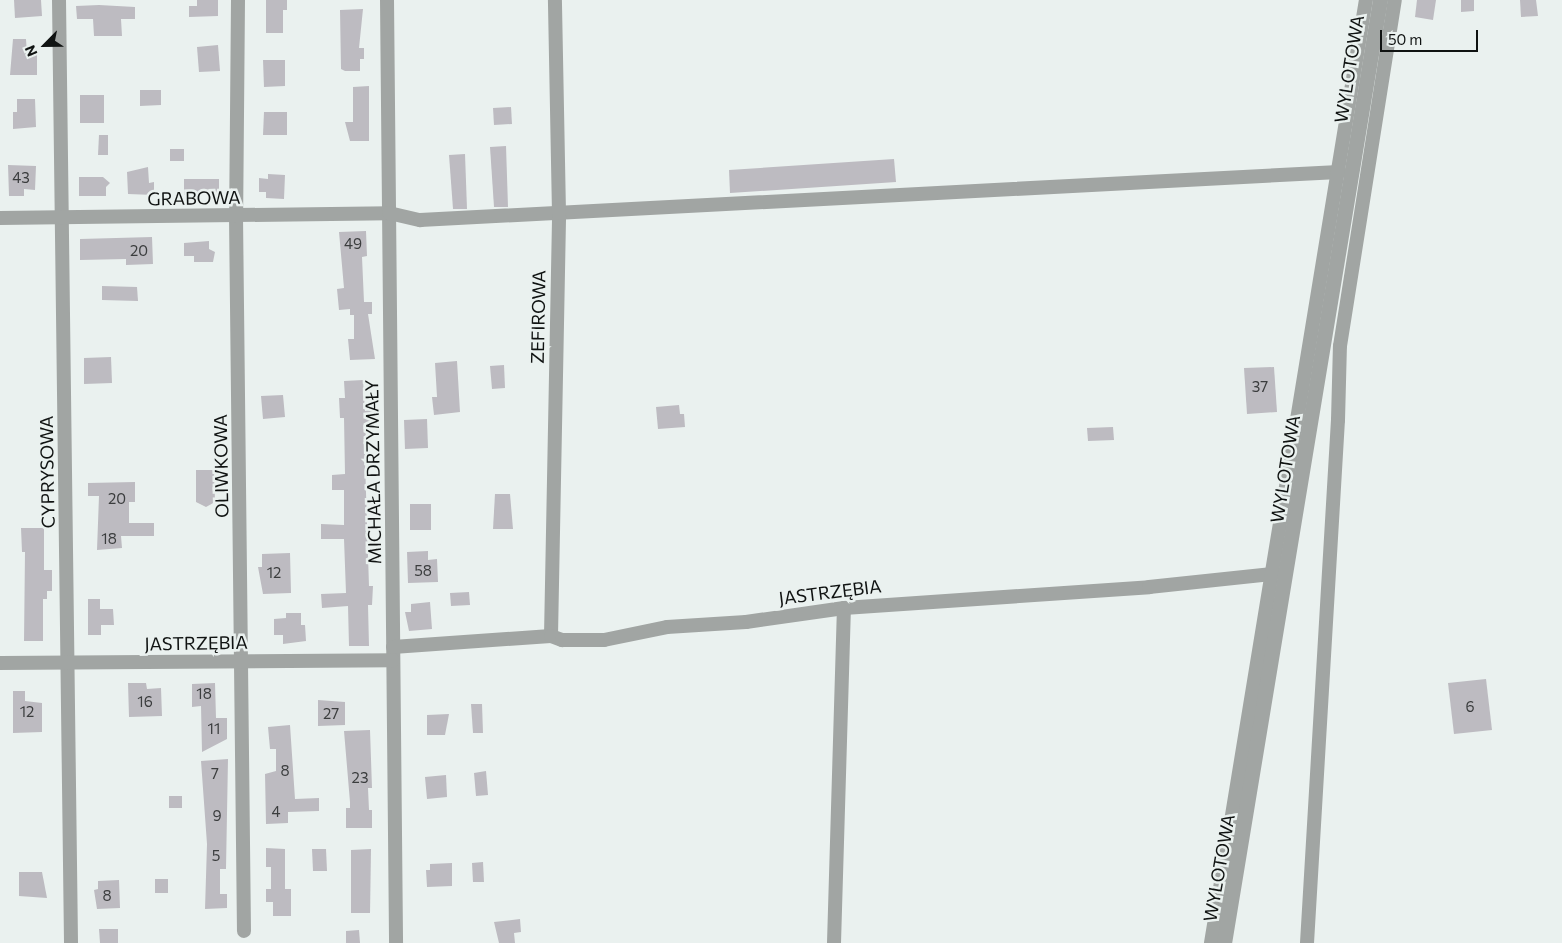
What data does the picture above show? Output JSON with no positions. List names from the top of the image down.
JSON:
{
  "streets": {
    "street": [
      "WYLOTOWA",
      "GRABOWA",
      "ZEFIROWA",
      "OLIWKOWA",
      "CYPRYSOWA",
      "MICHAŁA DRZYMAŁY",
      "JASTRZĘBIA"
    ]
  },
  "crossings": [
    ["WYLOTOWA", "GRABOWA"],
    ["WYLOTOWA", "JASTRZĘBIA"],
    ["GRABOWA", "ZEFIROWA"],
    ["GRABOWA", "OLIWKOWA"],
    ["GRABOWA", "CYPRYSOWA"],
    ["GRABOWA", "MICHAŁA DRZYMAŁY"],
    ["ZEFIROWA", "JASTRZĘBIA"],
    ["OLIWKOWA", "JASTRZĘBIA"],
    ["CYPRYSOWA", "JASTRZĘBIA"],
    ["MICHAŁA DRZYMAŁY", "JASTRZĘBIA"]
  ],
  "house_numbers": [
    "43",
    "49",
    "20",
    "37",
    "20",
    "18",
    "58",
    "12",
    "18",
    "16",
    "6",
    "12",
    "27",
    "11",
    "8",
    "7",
    "23",
    "4",
    "9",
    "5",
    "8"
  ],
  "scale_bar": "50 m",
  "north": "bottom left"
}
